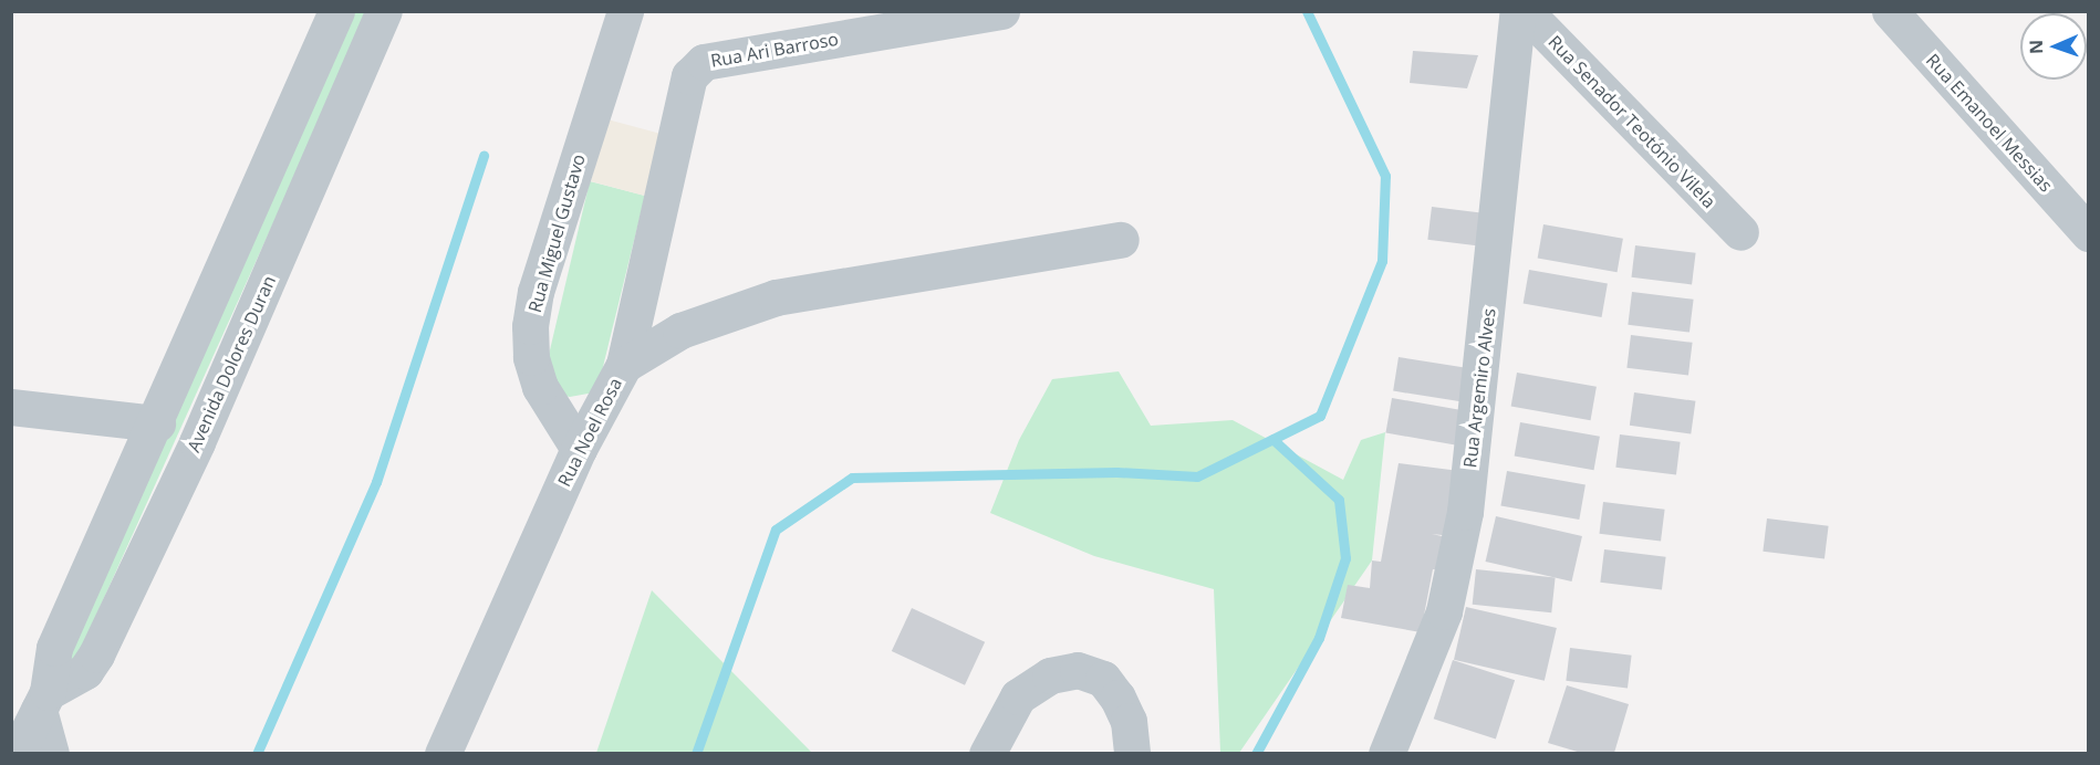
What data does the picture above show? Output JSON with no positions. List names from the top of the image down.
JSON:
{
  "streets": {
    "street": [
      "Rua Ari Barroso",
      "Rua Senador Teotónio Vilela",
      "Rua Emanoel Messias",
      "Rua Miguel Gustavo",
      "Avenida Dolores Duran",
      "Rua Argemiro Alves",
      "Rua Noel Rosa"
    ]
  },
  "crossings": [
    ["Rua Ari Barroso", "Rua Noel Rosa"],
    ["Rua Miguel Gustavo", "Rua Noel Rosa"]
  ],
  "north": "left"
}
